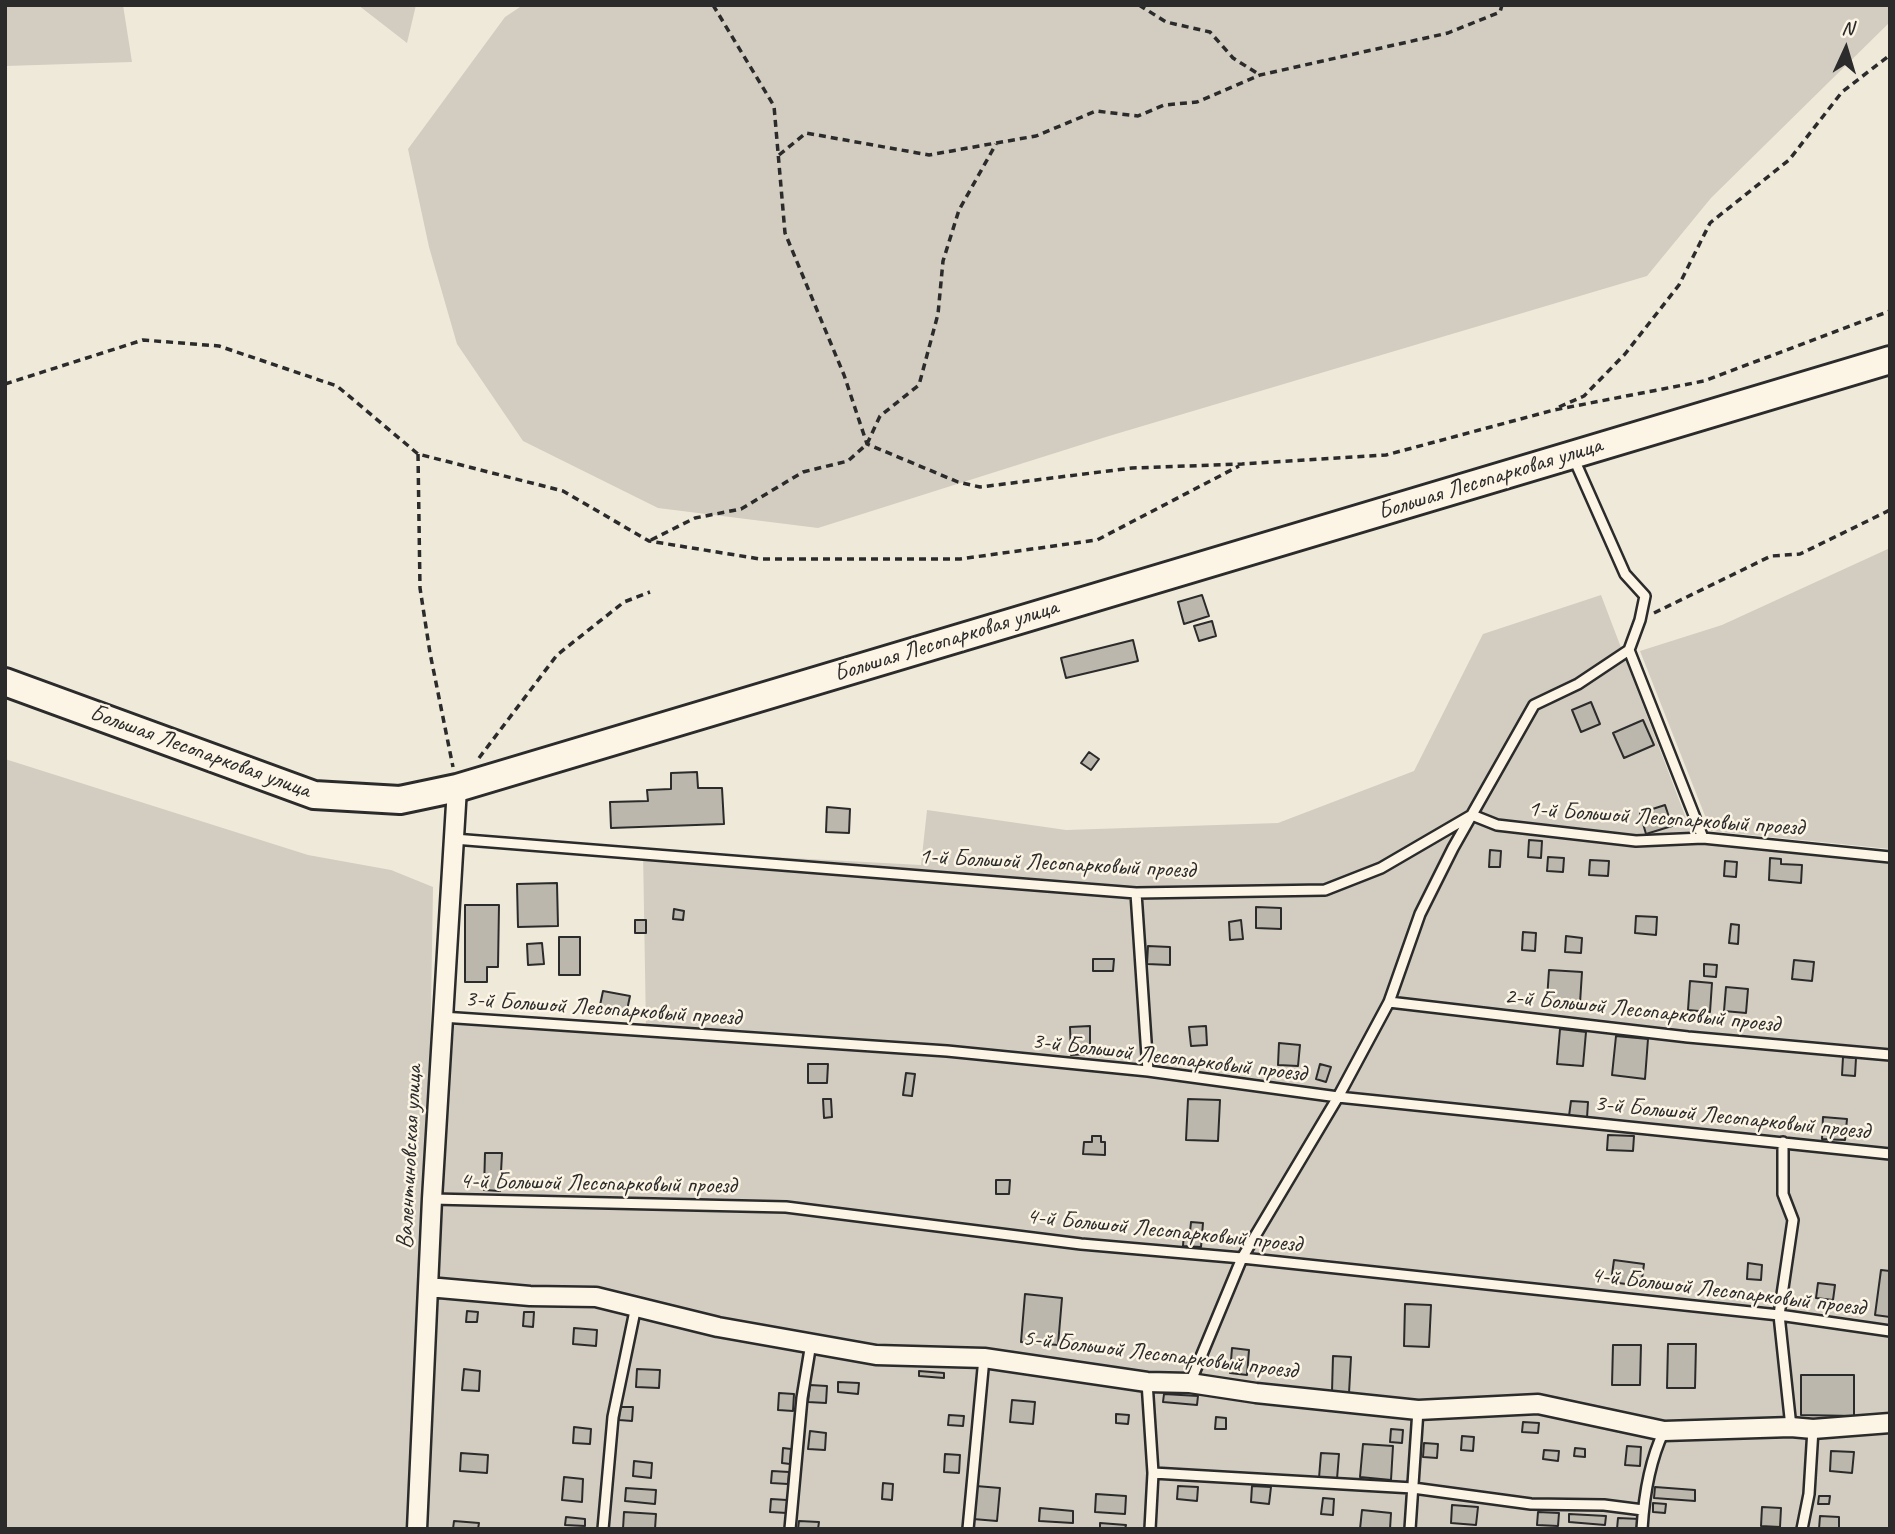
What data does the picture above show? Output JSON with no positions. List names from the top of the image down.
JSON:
{
  "streets": {
    "main road": ["Большая Лесопарковая улица"],
    "street": ["Валентиновская улица", "5-й Большой Лесопарковый проезд"],
    "lane": [
      "1-й Большой Лесопарковый проезд",
      "3-й Большой Лесопарковый проезд",
      "2-й Большой Лесопарковый проезд",
      "4-й Большой Лесопарковый проезд"
    ]
  },
  "crossings": [
    ["Большая Лесопарковая улица", "Валентиновская улица"],
    ["1-й Большой Лесопарковый проезд", "Валентиновская улица"],
    ["3-й Большой Лесопарковый проезд", "Валентиновская улица"],
    ["Валентиновская улица", "4-й Большой Лесопарковый проезд"],
    ["Валентиновская улица", "5-й Большой Лесопарковый проезд"]
  ],
  "north": "top"
}
